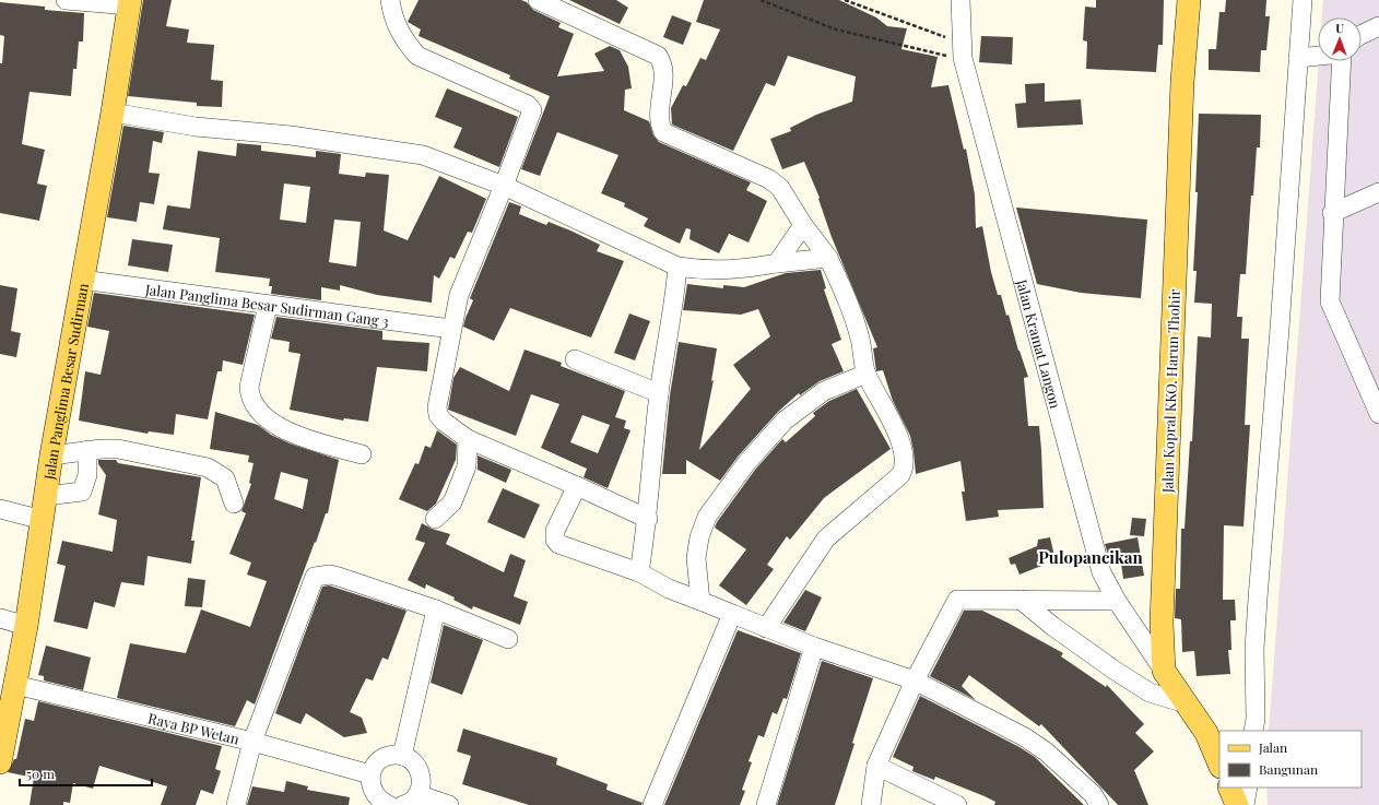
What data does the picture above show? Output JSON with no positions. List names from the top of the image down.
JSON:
{
  "streets": {
    "main road": ["Jalan Panglima Besar Sudirman", "Jalan Kopral KKO. Harun Thohir"],
    "street": ["Jalan Panglima Besar Sudirman Gang 3", "Jalan Kramat Langon", "Raya BP Wetan"]
  },
  "crossings": [
    ["Jalan Panglima Besar Sudirman Gang 3", "Jalan Panglima Besar Sudirman"],
    ["Jalan Kramat Langon", "Jalan Kopral KKO. Harun Thohir"],
    ["Jalan Panglima Besar Sudirman", "Raya BP Wetan"]
  ],
  "districts": ["Pulopancikan"],
  "legend": ["Jalan", "Bangunan"],
  "scale_bar": "50 m",
  "north": "top"
}
